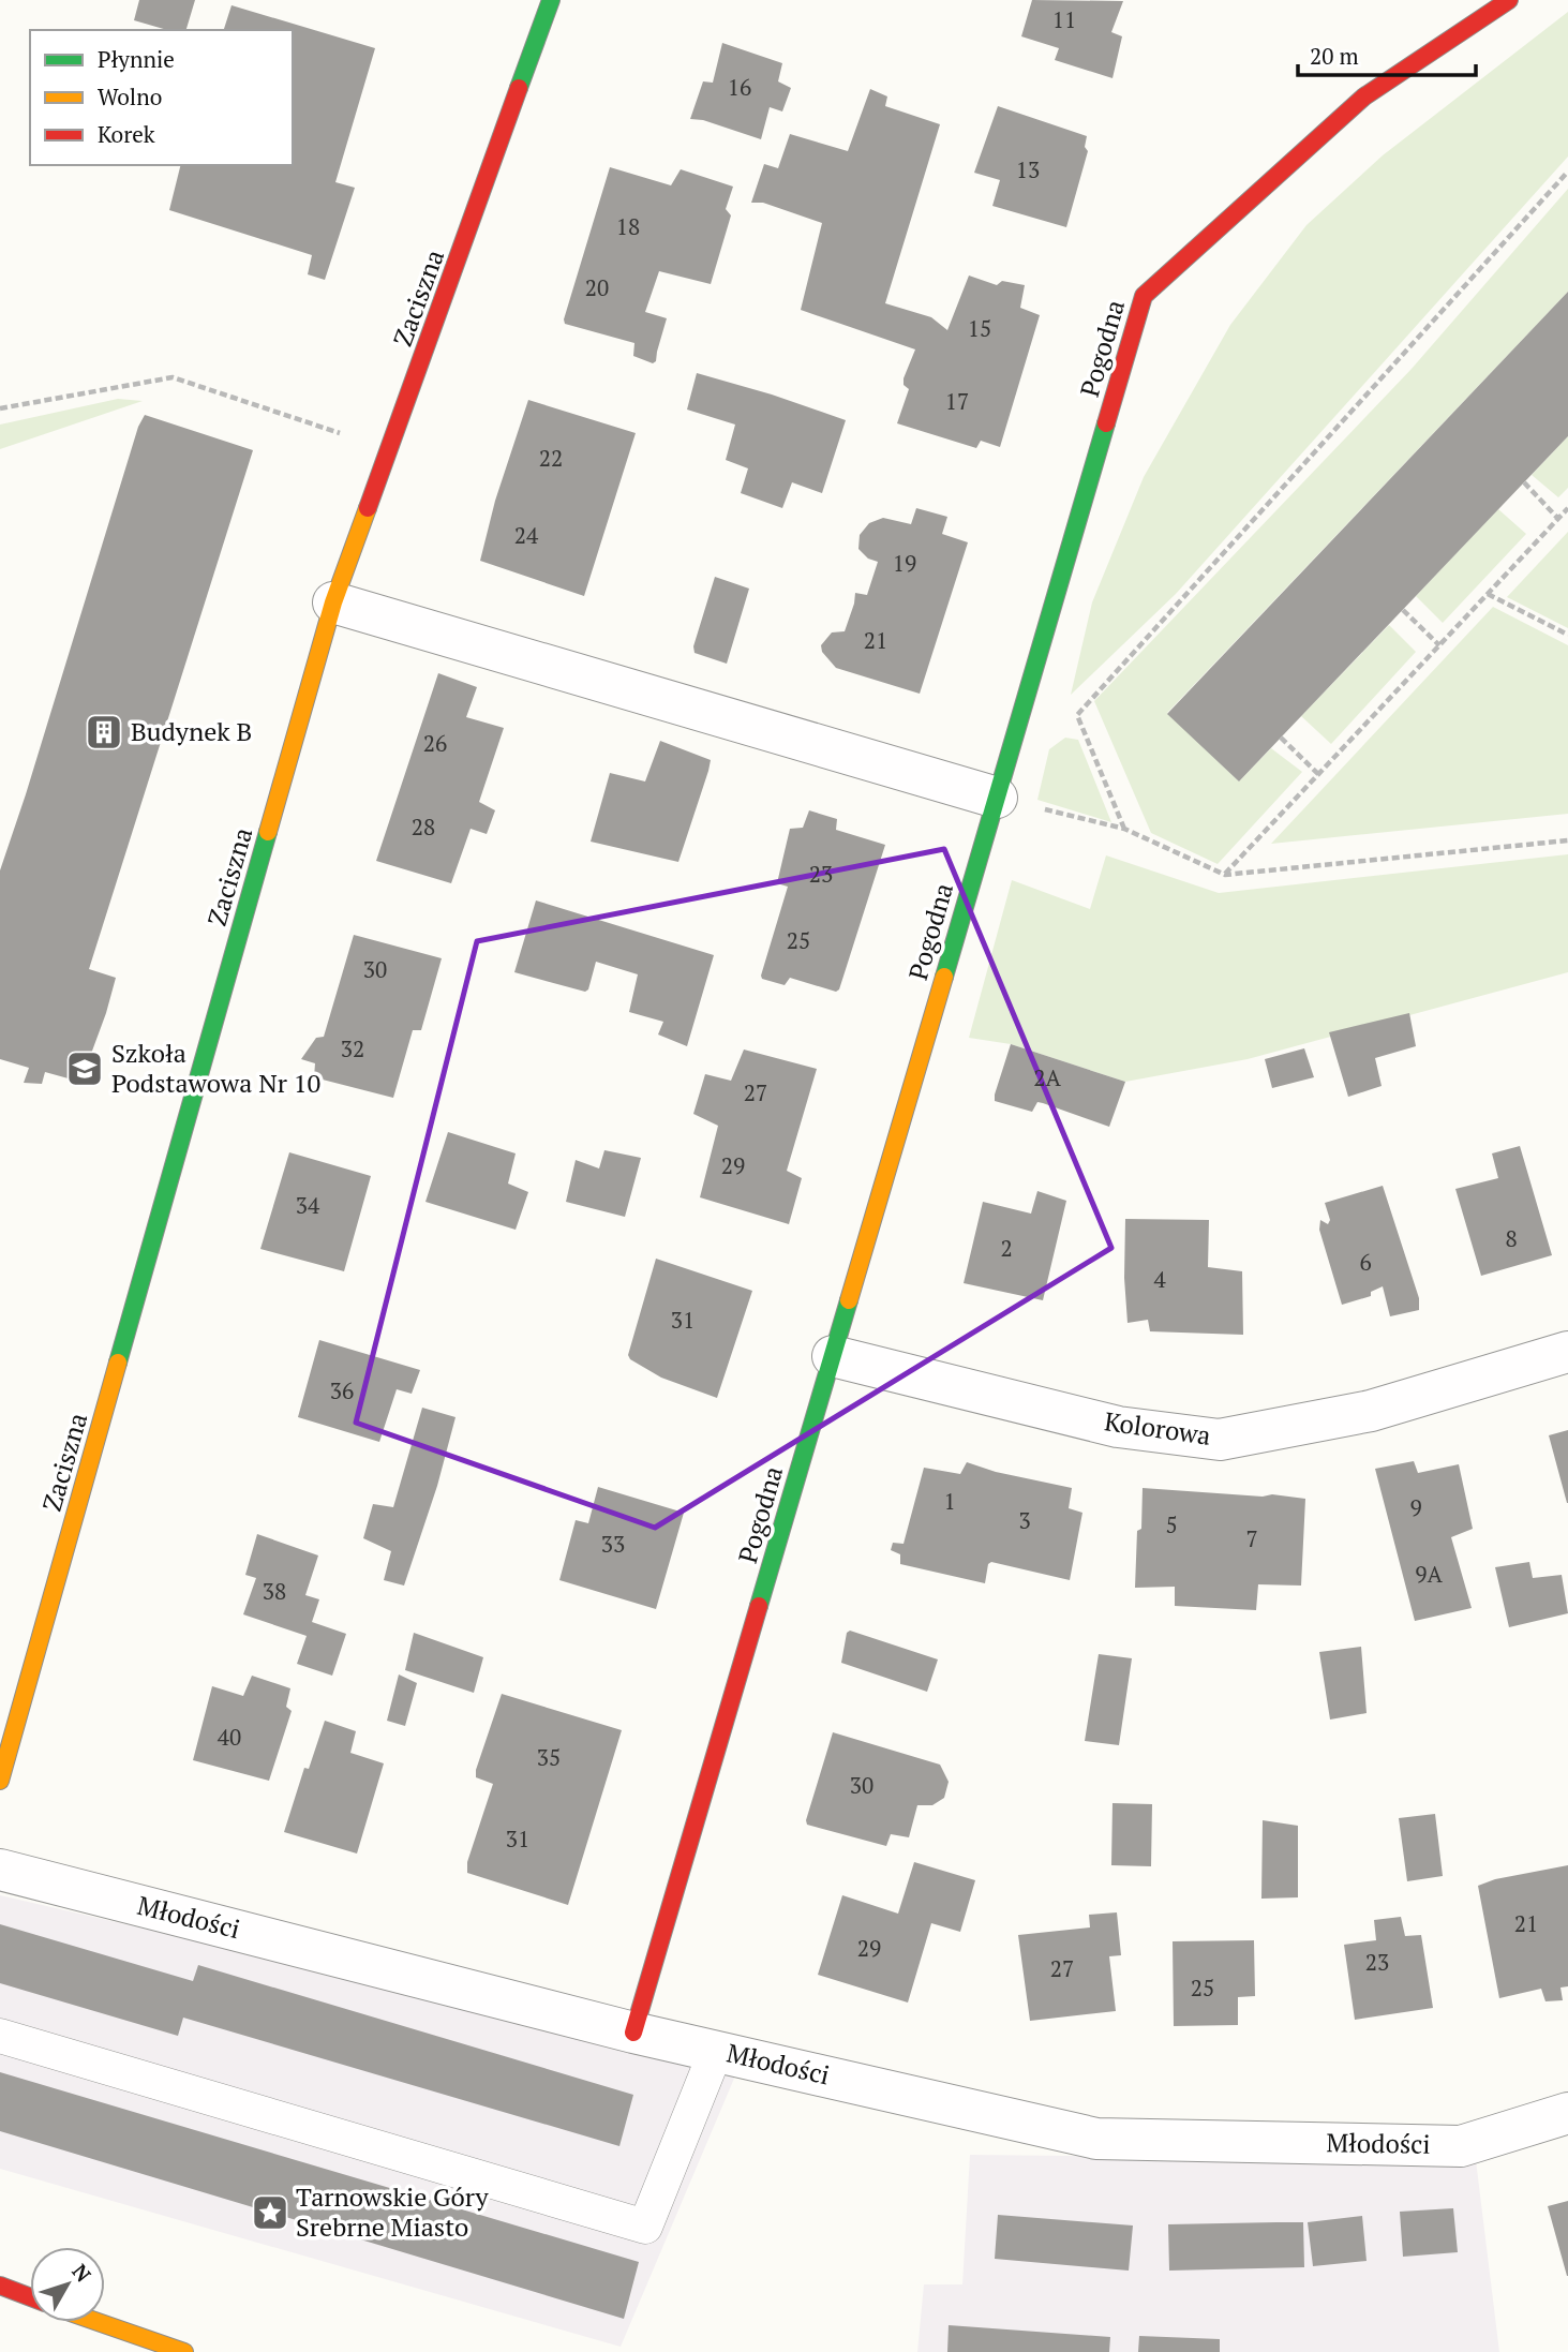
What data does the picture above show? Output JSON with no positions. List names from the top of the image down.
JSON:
{
  "streets": {
    "street": [
      "Zaciszna",
      "Pogodna",
      "Kolorowa",
      "Młodości"
    ]
  },
  "crossings": [
    ["Pogodna", "Kolorowa"],
    ["Pogodna", "Młodości"]
  ],
  "places": {
    "building": ["Budynek B"],
    "school or university": ["Szkoła Podstawowa Nr 10"],
    "place": ["Tarnowskie Góry Srebrne Miasto"]
  },
  "house_numbers": [
    "11",
    "16",
    "13",
    "18",
    "20",
    "15",
    "17",
    "22",
    "24",
    "19",
    "21",
    "26",
    "28",
    "23",
    "25",
    "30",
    "32",
    "2A",
    "27",
    "29",
    "34",
    "8",
    "2",
    "6",
    "4",
    "31",
    "36",
    "1",
    "9",
    "3",
    "5",
    "7",
    "33",
    "9A",
    "38",
    "40",
    "35",
    "30",
    "31",
    "21",
    "29",
    "23",
    "27",
    "25"
  ],
  "legend": ["Płynnie", "Wolno", "Korek"],
  "scale_bar": "20 m",
  "north": "top right"
}
